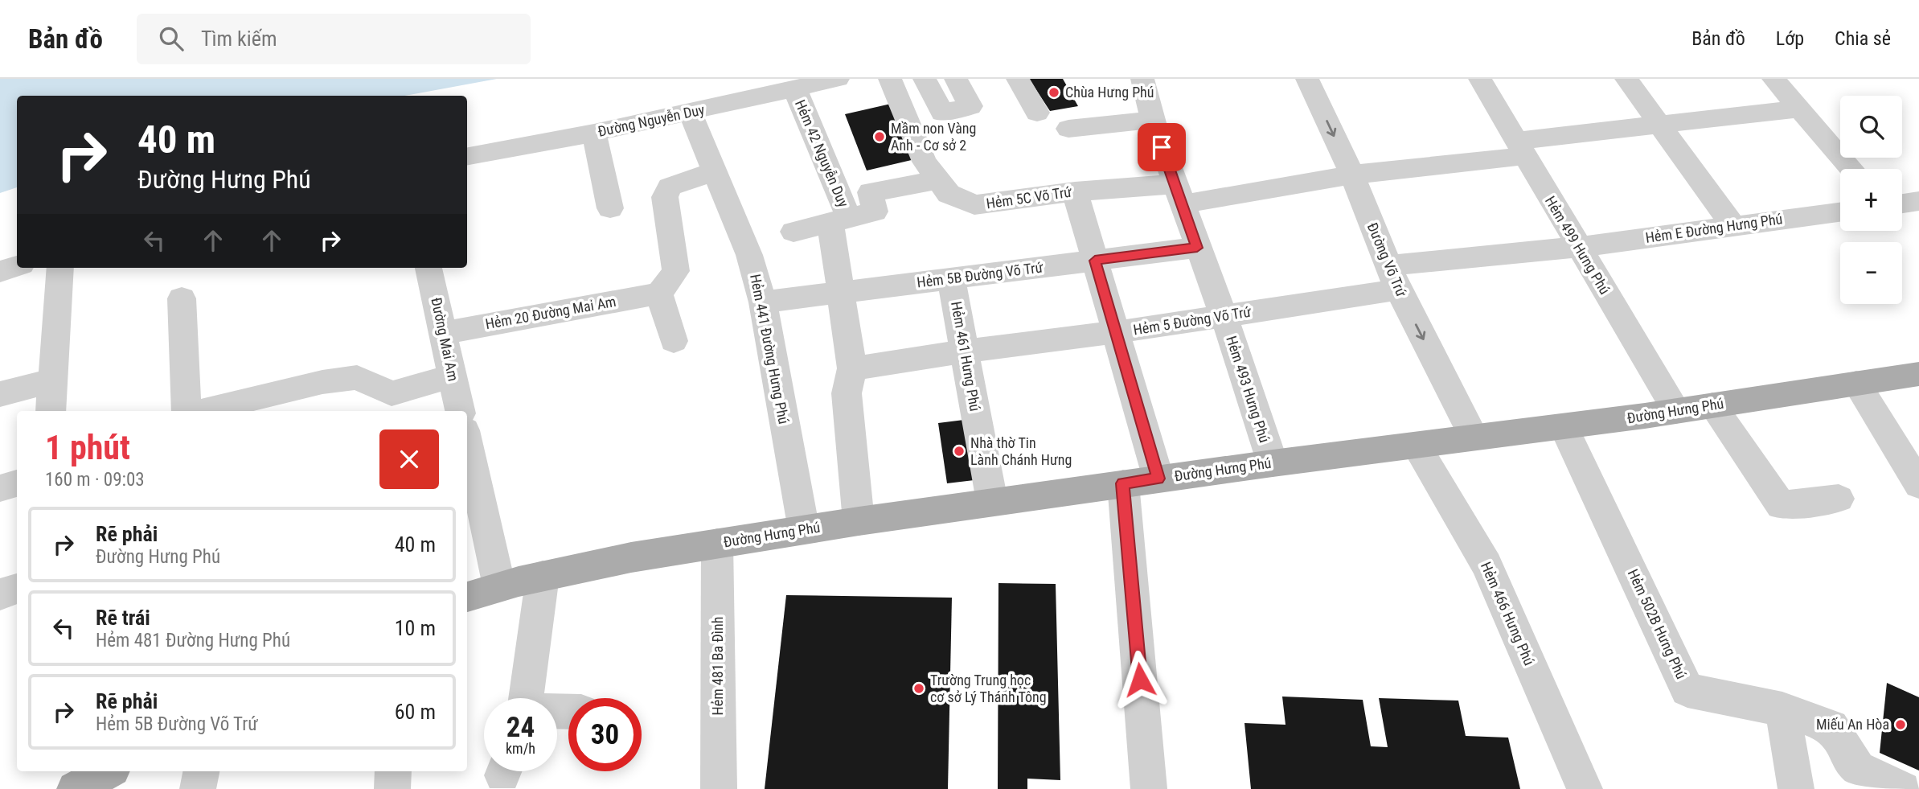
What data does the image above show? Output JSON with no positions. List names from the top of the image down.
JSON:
{
  "streets": {
    "main road": ["Đường Hưng Phú"],
    "street": [
      "Đường Nguyễn Duy",
      "Hẻm 42 Nguyễn Duy",
      "Hẻm 5C Võ Trứ",
      "Hẻm E Đường Hưng Phú",
      "Hẻm 499 Hưng Phú",
      "Đường Võ Trứ",
      "Hẻm 5B Đường Võ Trứ",
      "Hẻm 20 Đường Mai Am",
      "Hẻm 5 Đường Võ Trứ",
      "Đường Mai Am",
      "Hẻm 441 Đường Hưng Phú",
      "Hẻm 461 Hưng Phú",
      "Hẻm 493 Hưng Phú",
      "Hẻm 466 Hưng Phú",
      "Hẻm 502B Hưng Phú",
      "Hẻm 481 Ba Đình"
    ]
  },
  "crossings": [
    ["Đường Nguyễn Duy", "Hẻm 42 Nguyễn Duy"],
    ["Đường Nguyễn Duy", "Hẻm 441 Đường Hưng Phú"],
    ["Hẻm 42 Nguyễn Duy", "Hẻm 5B Đường Võ Trứ"],
    ["Hẻm 42 Nguyễn Duy", "Hẻm 5 Đường Võ Trứ"],
    ["Hẻm 42 Nguyễn Duy", "Đường Hưng Phú"],
    ["Hẻm 5C Võ Trứ", "Hẻm 499 Hưng Phú"],
    ["Hẻm 5C Võ Trứ", "Đường Võ Trứ"],
    ["Hẻm 5C Võ Trứ", "Hẻm 493 Hưng Phú"],
    ["Hẻm E Đường Hưng Phú", "Hẻm 499 Hưng Phú"],
    ["Hẻm E Đường Hưng Phú", "Đường Võ Trứ"],
    ["Hẻm E Đường Hưng Phú", "Hẻm 5 Đường Võ Trứ"],
    ["Hẻm 499 Hưng Phú", "Đường Hưng Phú"],
    ["Đường Võ Trứ", "Hẻm 5 Đường Võ Trứ"],
    ["Đường Võ Trứ", "Đường Hưng Phú"],
    ["Hẻm 5B Đường Võ Trứ", "Hẻm 441 Đường Hưng Phú"],
    ["Hẻm 5B Đường Võ Trứ", "Hẻm 461 Hưng Phú"],
    ["Hẻm 5B Đường Võ Trứ", "Hẻm 493 Hưng Phú"],
    ["Hẻm 20 Đường Mai Am", "Đường Mai Am"],
    ["Hẻm 5 Đường Võ Trứ", "Hẻm 461 Hưng Phú"],
    ["Hẻm 5 Đường Võ Trứ", "Hẻm 493 Hưng Phú"],
    ["Hẻm 441 Đường Hưng Phú", "Đường Hưng Phú"],
    ["Hẻm 461 Hưng Phú", "Đường Hưng Phú"],
    ["Hẻm 493 Hưng Phú", "Đường Hưng Phú"],
    ["Đường Hưng Phú", "Hẻm 466 Hưng Phú"],
    ["Đường Hưng Phú", "Hẻm 502B Hưng Phú"],
    ["Đường Hưng Phú", "Hẻm 481 Ba Đình"]
  ],
  "places": [
    "Chùa Hưng Phú",
    "Mầm non Vàng Anh - Cơ sở 2",
    "Nhà thờ Tin Lành Chánh Hưng",
    "Trường Trung học cơ sở Lý Thánh Tông",
    "Miếu An Hòa"
  ],
  "page": {
    "header": "Bản đồ",
    "search": "Tìm kiếm",
    "nav": ["Bản đồ", "Lớp", "Chia sẻ"],
    "map_buttons": ["+", "−"],
    "turn": ["40 m", "Đường Hưng Phú"],
    "heading": ["1 phút", "160 m · 09:03"],
    "list": [
      {
        "name": "Rẽ phải",
        "note": "Đường Hưng Phú",
        "value": "40 m"
      },
      {
        "name": "Rẽ trái",
        "note": "Hẻm 481 Đường Hưng Phú",
        "value": "10 m"
      },
      {
        "name": "Rẽ phải",
        "note": "Hẻm 5B Đường Võ Trứ",
        "value": "60 m"
      }
    ],
    "speed": "24 km/h",
    "limit": "30"
  }
}
